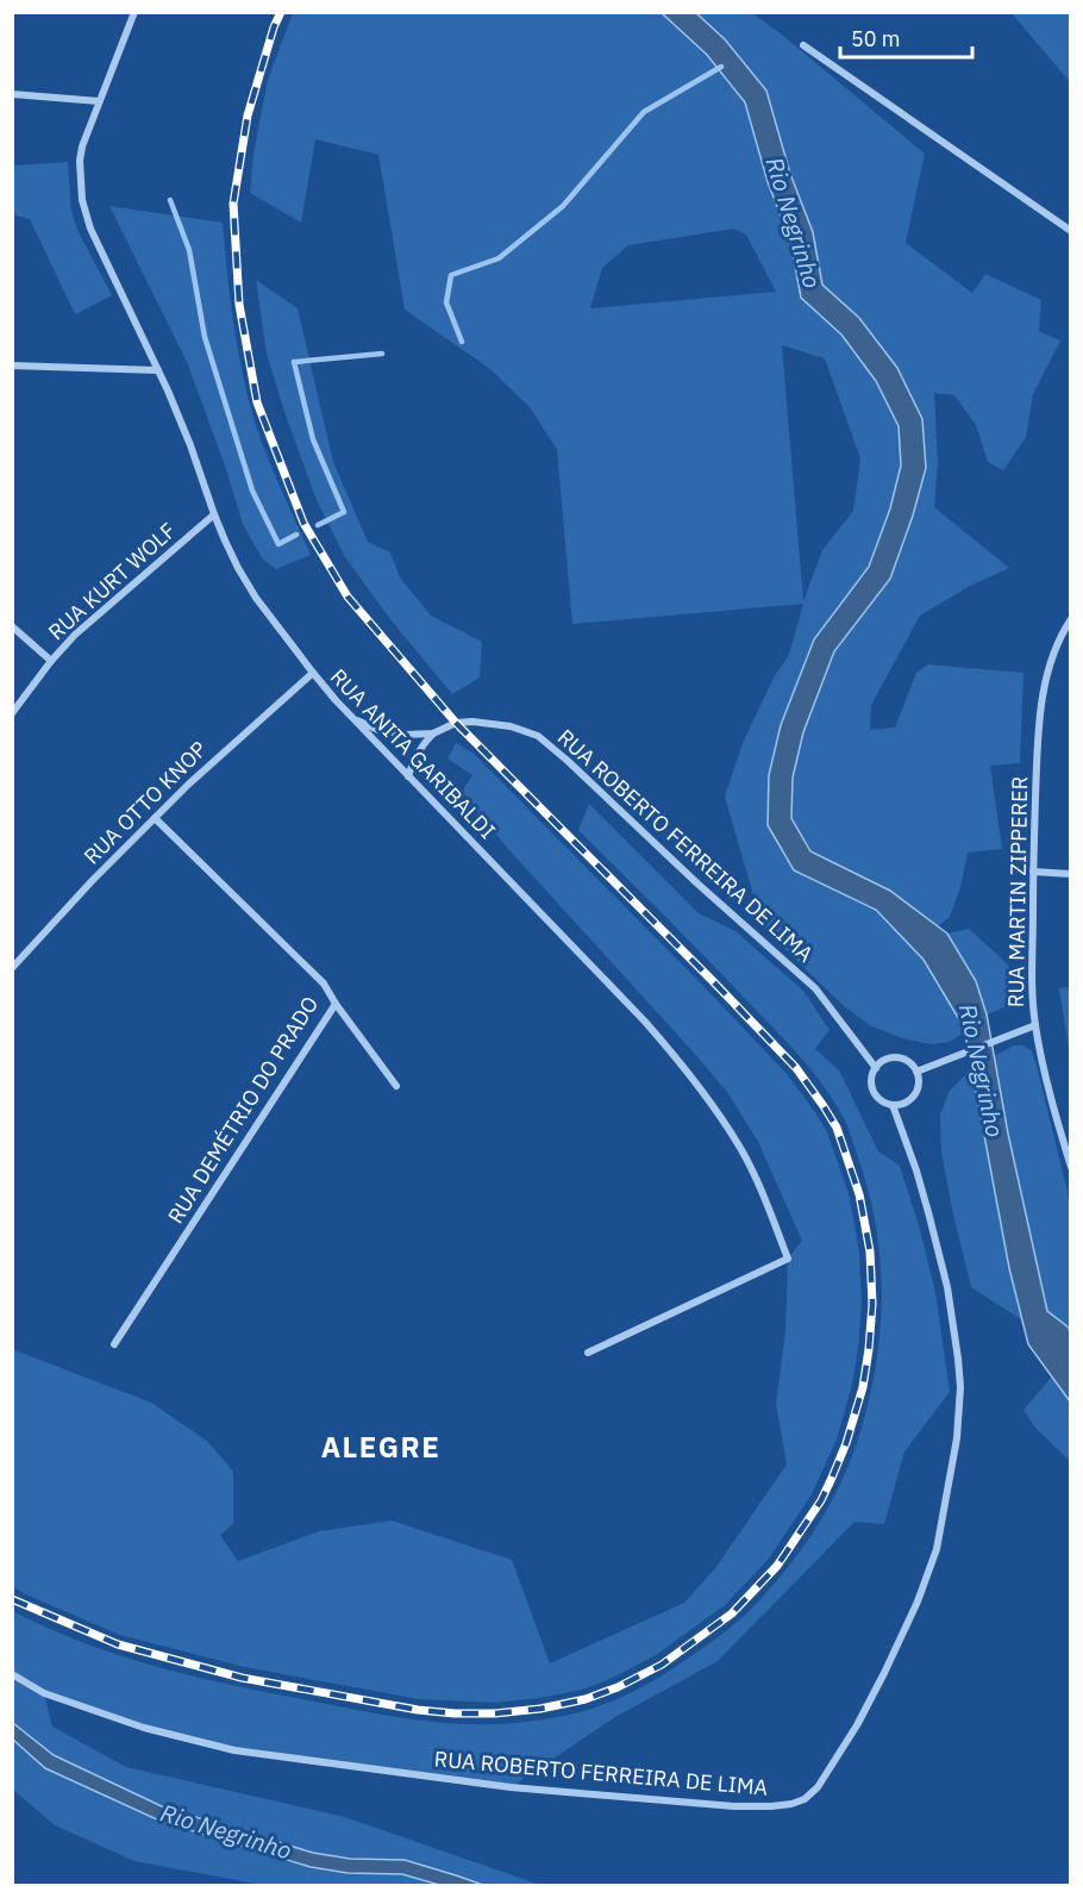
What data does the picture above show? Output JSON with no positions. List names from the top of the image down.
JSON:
{
  "streets": {
    "street": [
      "RUA KURT WOLF",
      "RUA ANITA GARIBALDI",
      "RUA OTTO KNOP",
      "RUA ROBERTO FERREIRA DE LIMA",
      "RUA MARTIN ZIPPERER",
      "RUA DEMÉTRIO DO PRADO"
    ]
  },
  "crossings": [
    ["RUA KURT WOLF", "RUA ANITA GARIBALDI"],
    ["RUA ANITA GARIBALDI", "RUA OTTO KNOP"],
    ["RUA ANITA GARIBALDI", "RUA ROBERTO FERREIRA DE LIMA"],
    ["RUA OTTO KNOP", "RUA DEMÉTRIO DO PRADO"]
  ],
  "districts": ["ALEGRE"],
  "water": ["Rio Negrinho"],
  "scale_bar": "50 m"
}
